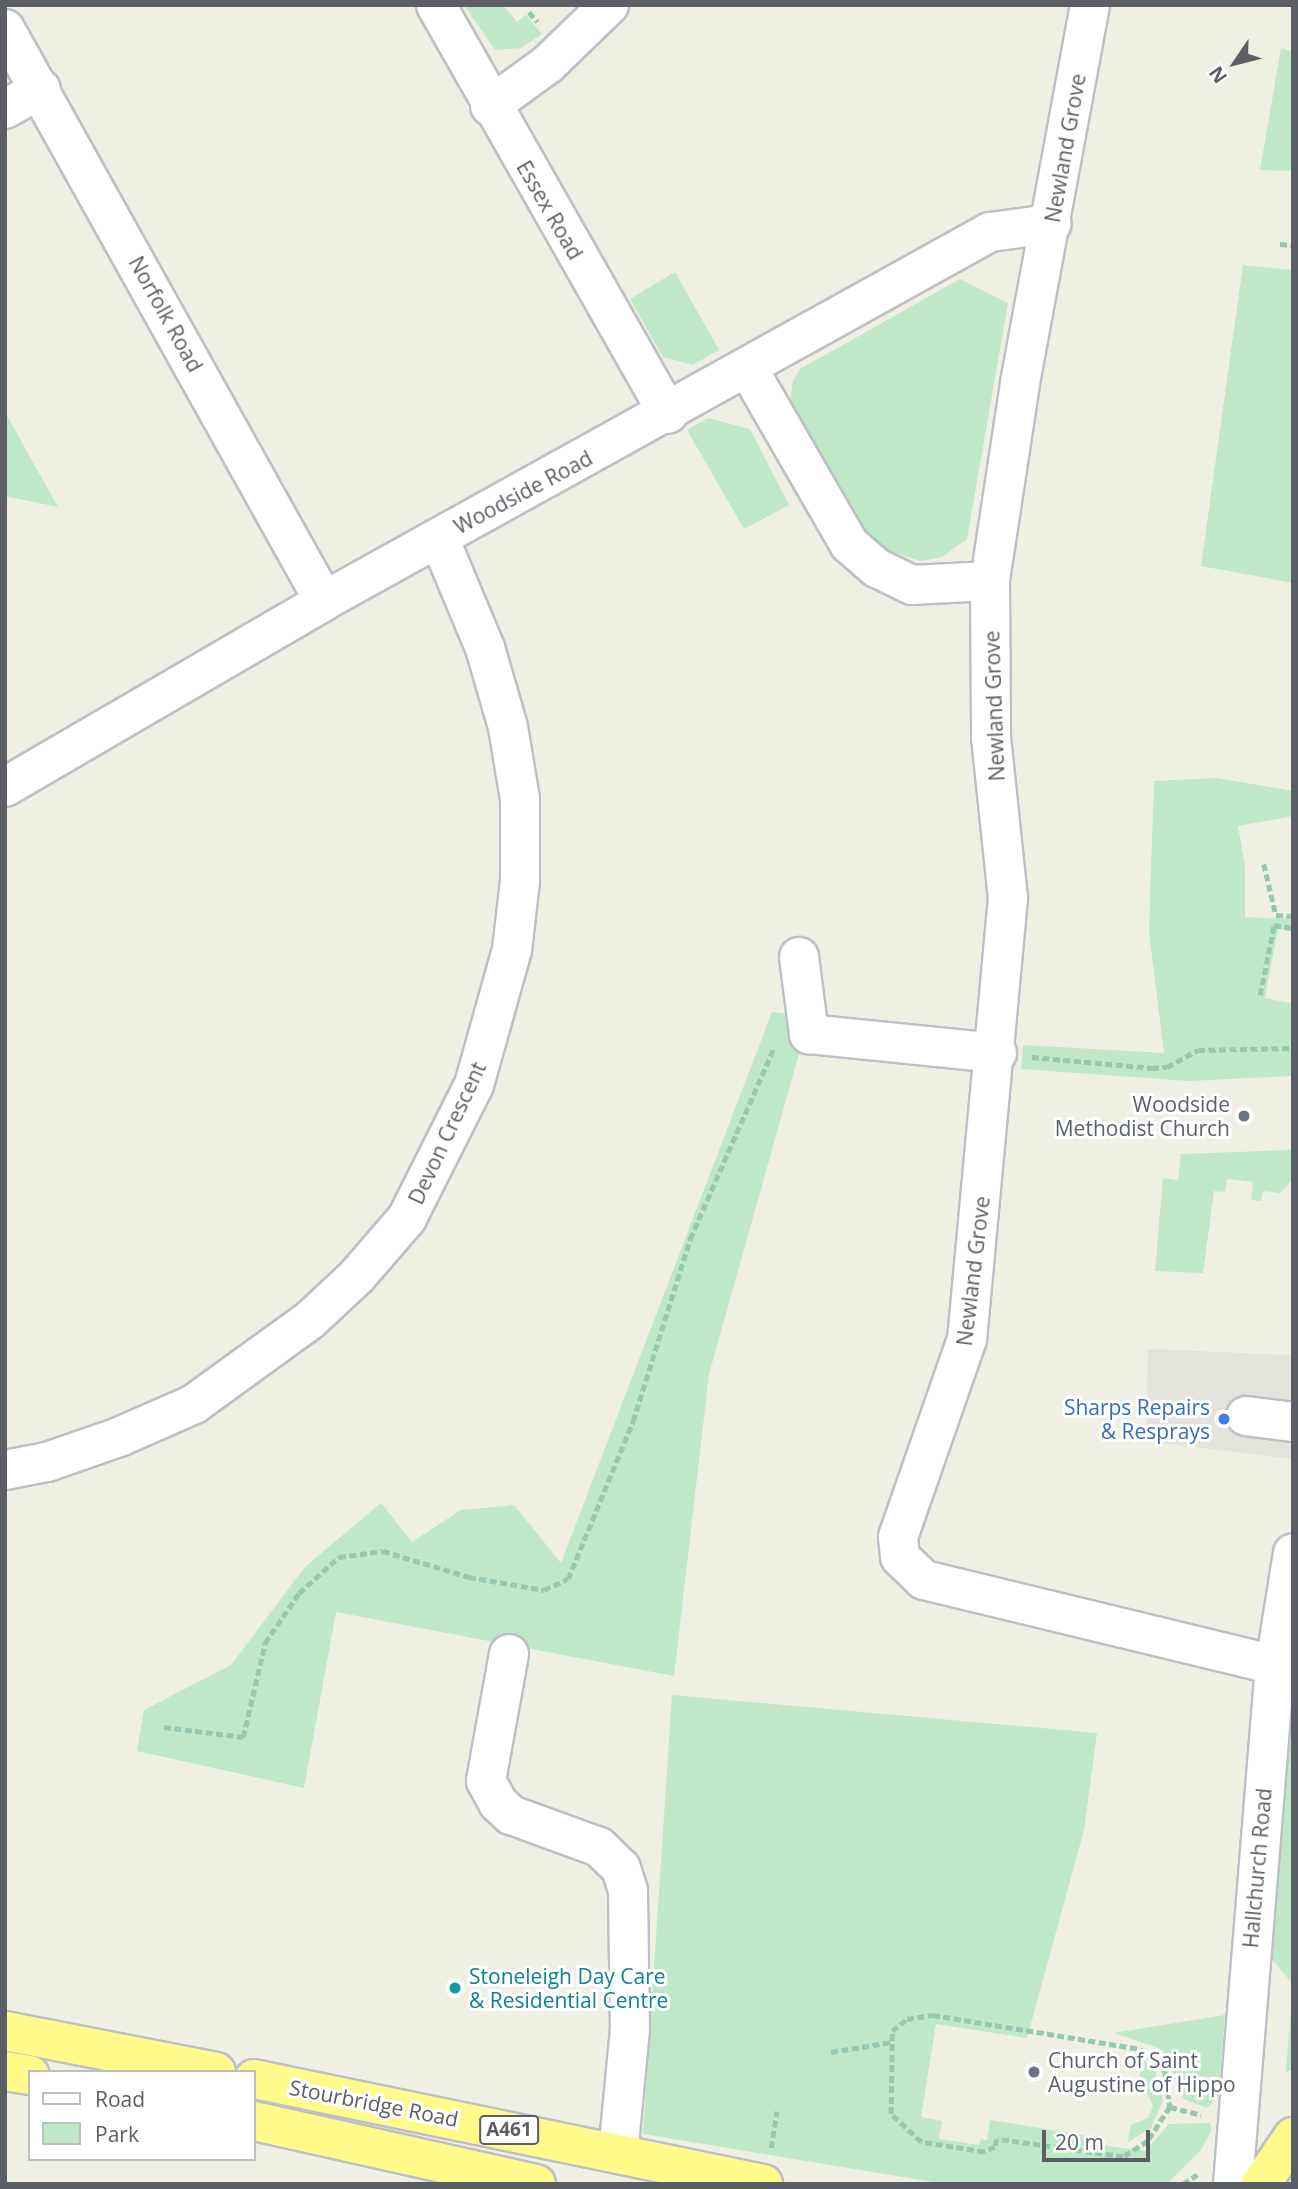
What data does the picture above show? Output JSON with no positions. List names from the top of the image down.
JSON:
{
  "streets": {
    "highway": ["Stourbridge Road", "A461"],
    "street": [
      "Newland Grove",
      "Essex Road",
      "Norfolk Road",
      "Woodside Road",
      "Devon Crescent",
      "Hallchurch Road"
    ]
  },
  "crossings": [
    ["Newland Grove", "Woodside Road"],
    ["Newland Grove", "Hallchurch Road"],
    ["Essex Road", "Woodside Road"],
    ["Norfolk Road", "Woodside Road"],
    ["Woodside Road", "Devon Crescent"]
  ],
  "places": [
    "Woodside Methodist Church",
    "Sharps Repairs & Resprays",
    "Stoneleigh Day Care & Residential Centre",
    "Church of Saint Augustine of Hippo"
  ],
  "legend": ["Road", "Park"],
  "scale_bar": "20 m",
  "north": "bottom left"
}
